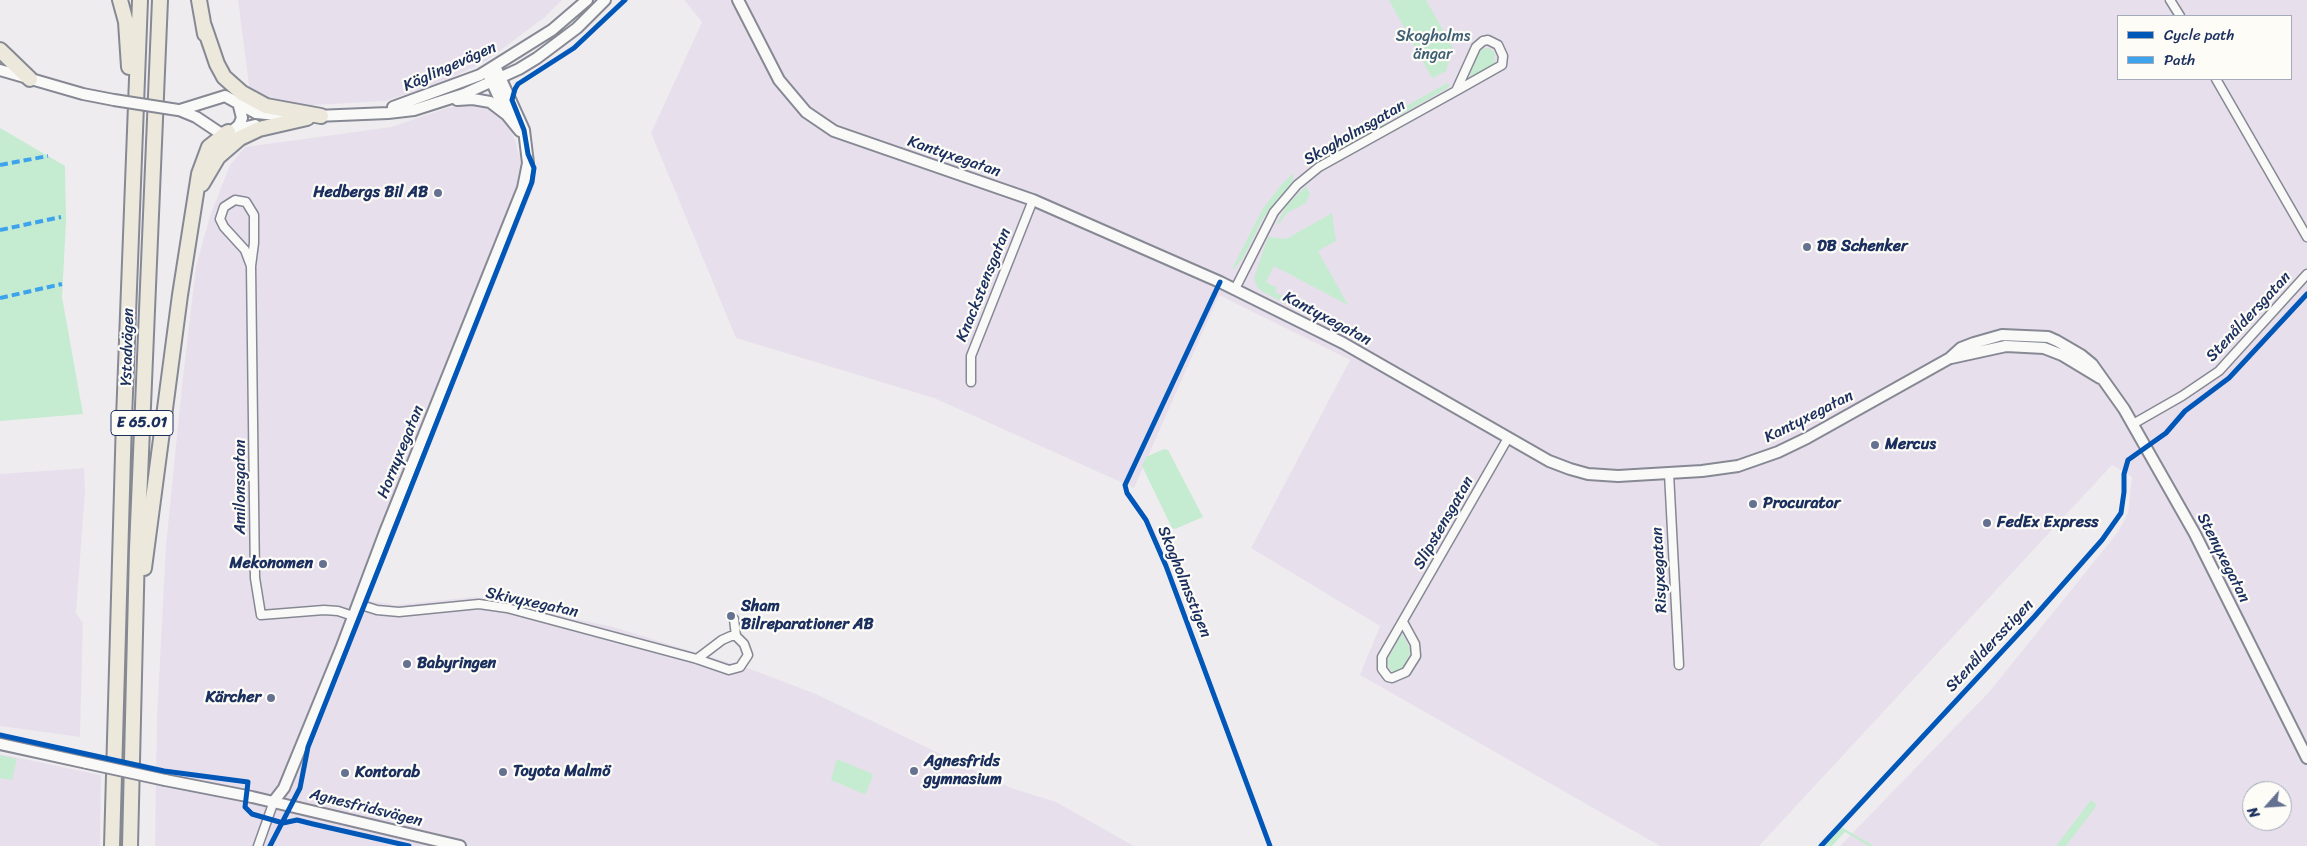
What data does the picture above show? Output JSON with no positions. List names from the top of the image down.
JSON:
{
  "streets": {
    "highway": ["Ystadvägen", "E 65.01"],
    "street": [
      "Käglingevägen",
      "Skogholmsgatan",
      "Kantyxegatan",
      "Knackstensgatan",
      "Stenåldersgatan",
      "Hornyxegatan",
      "Amilonsgatan",
      "Slipstensgatan",
      "Stenyxegatan",
      "Risyxegatan",
      "Skivyxegatan",
      "Agnesfridsvägen"
    ],
    "cycle path": ["Skogholmsstigen", "Stenåldersstigen"]
  },
  "crossings": [
    ["Käglingevägen", "Hornyxegatan"],
    ["Skogholmsgatan", "Kantyxegatan"],
    ["Kantyxegatan", "Knackstensgatan"],
    ["Kantyxegatan", "Slipstensgatan"],
    ["Kantyxegatan", "Stenyxegatan"],
    ["Kantyxegatan", "Risyxegatan"],
    ["Stenåldersgatan", "Stenyxegatan"],
    ["Hornyxegatan", "Amilonsgatan"],
    ["Hornyxegatan", "Skivyxegatan"],
    ["Hornyxegatan", "Agnesfridsvägen"]
  ],
  "parks": ["Skogholms ängar"],
  "places": [
    "Hedbergs Bil AB",
    "DB Schenker",
    "Mercus",
    "Procurator",
    "FedEx Express",
    "Mekonomen",
    "Sham Bilreparationer AB",
    "Babyringen",
    "Kärcher",
    "Agnesfrids gymnasium",
    "Toyota Malmö",
    "Kontorab"
  ],
  "legend": ["Cycle path", "Path"],
  "north": "bottom left"
}
